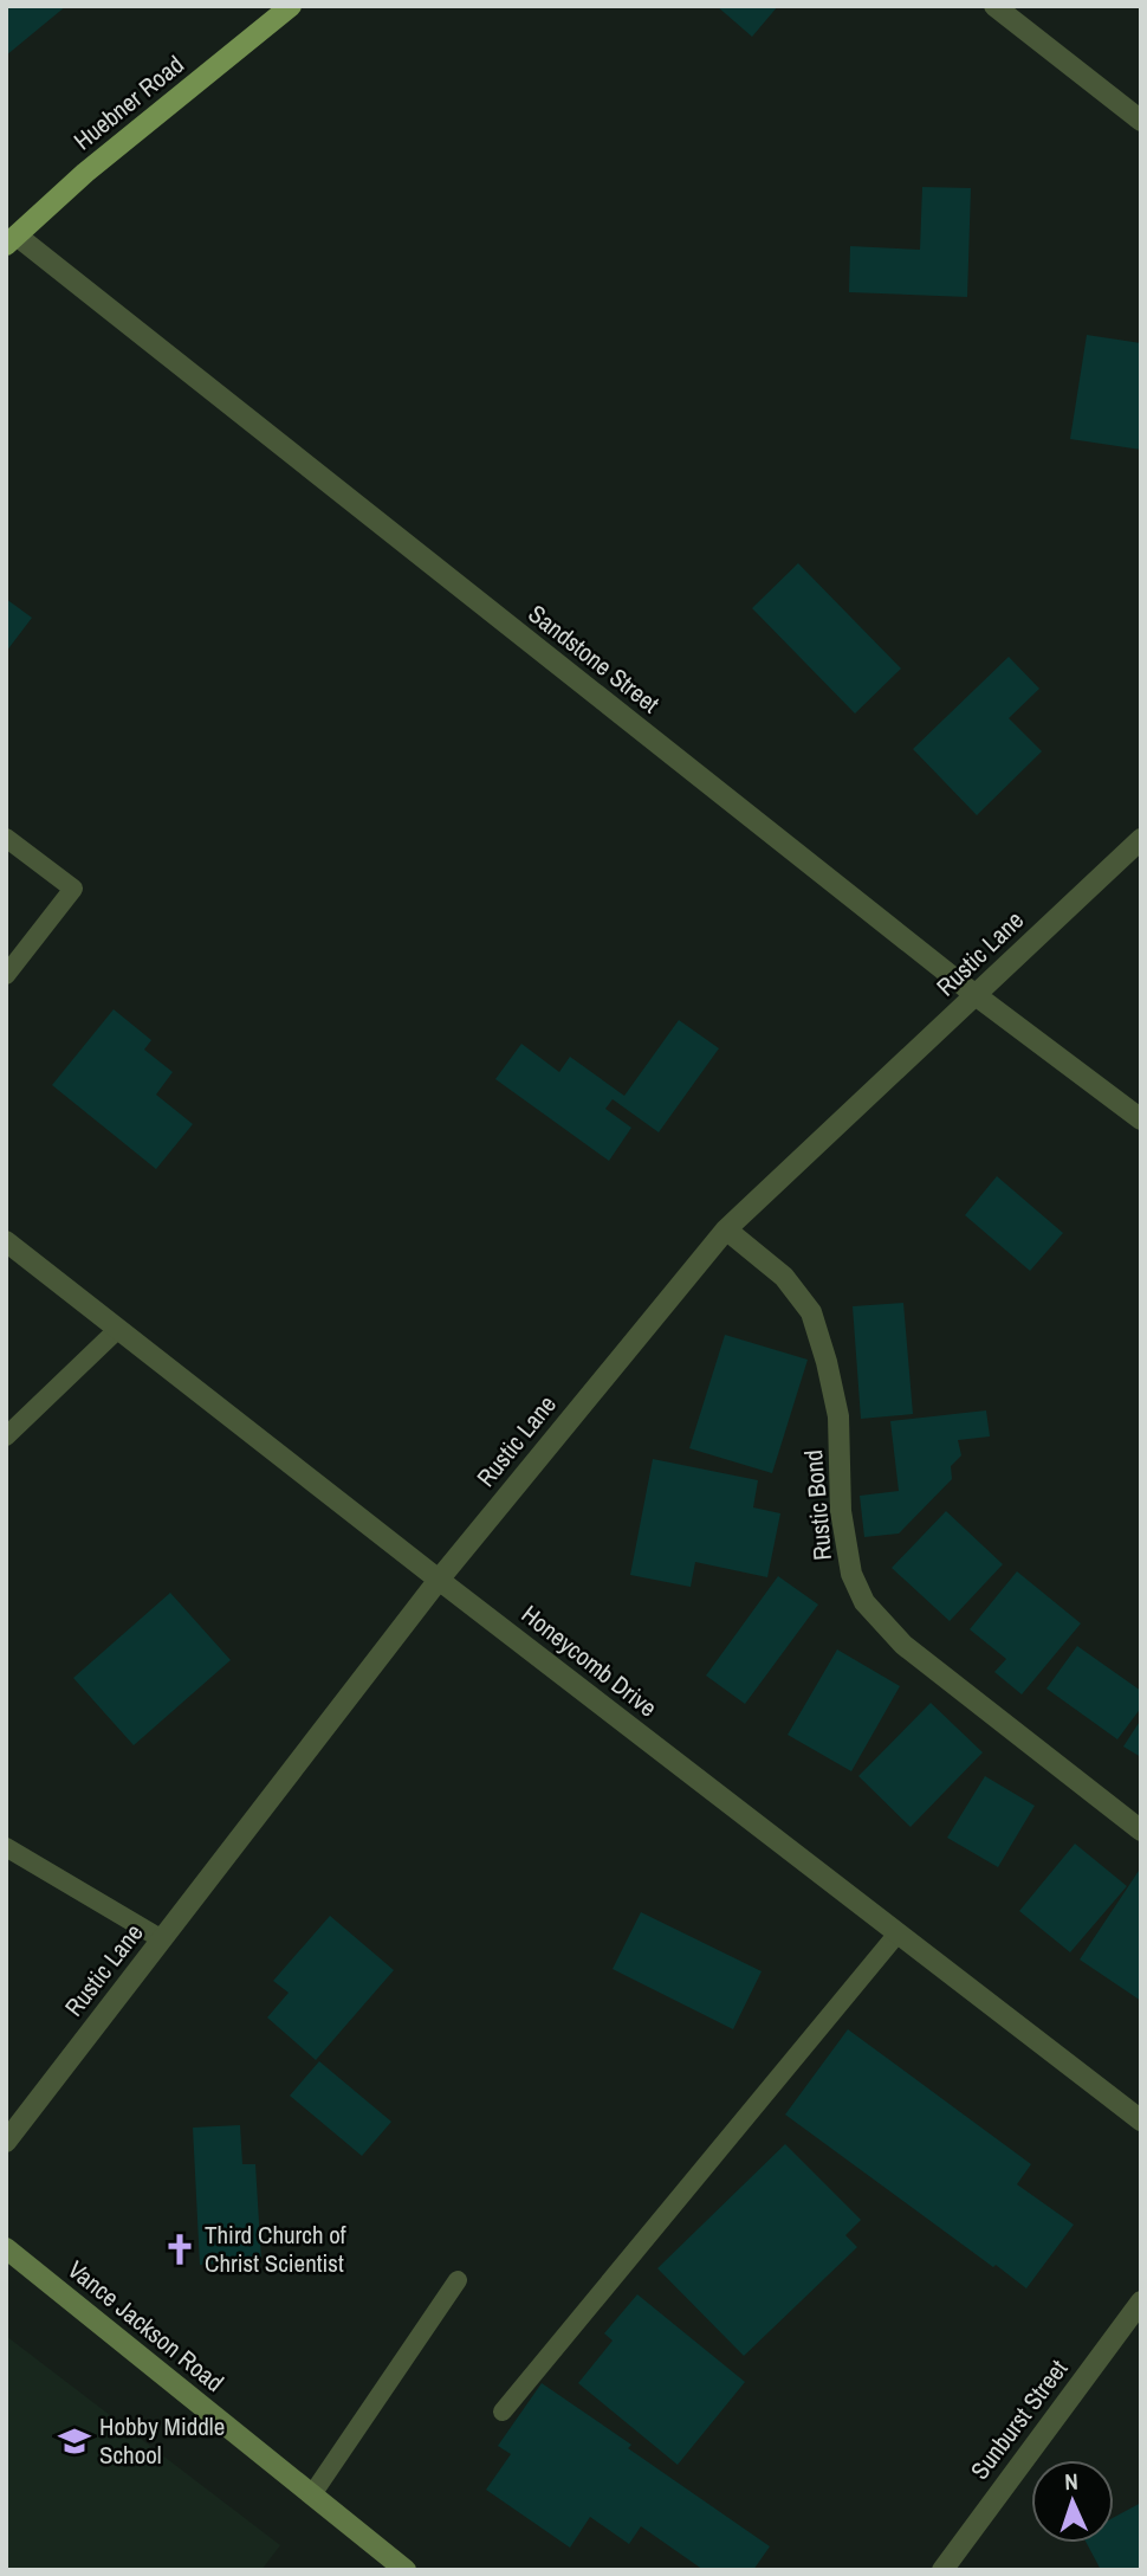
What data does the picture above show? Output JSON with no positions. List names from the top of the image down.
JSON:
{
  "streets": {
    "main road": ["Huebner Road", "Vance Jackson Road"],
    "street": [
      "Sandstone Street",
      "Rustic Lane",
      "Rustic Bond",
      "Honeycomb Drive",
      "Sunburst Street"
    ]
  },
  "crossings": [
    ["Huebner Road", "Sandstone Street"],
    ["Sandstone Street", "Rustic Lane"],
    ["Rustic Lane", "Rustic Bond"],
    ["Rustic Lane", "Honeycomb Drive"]
  ],
  "places": {
    "church": ["Third Church of Christ Scientist"],
    "school or university": ["Hobby Middle School"]
  },
  "north": "top"
}
